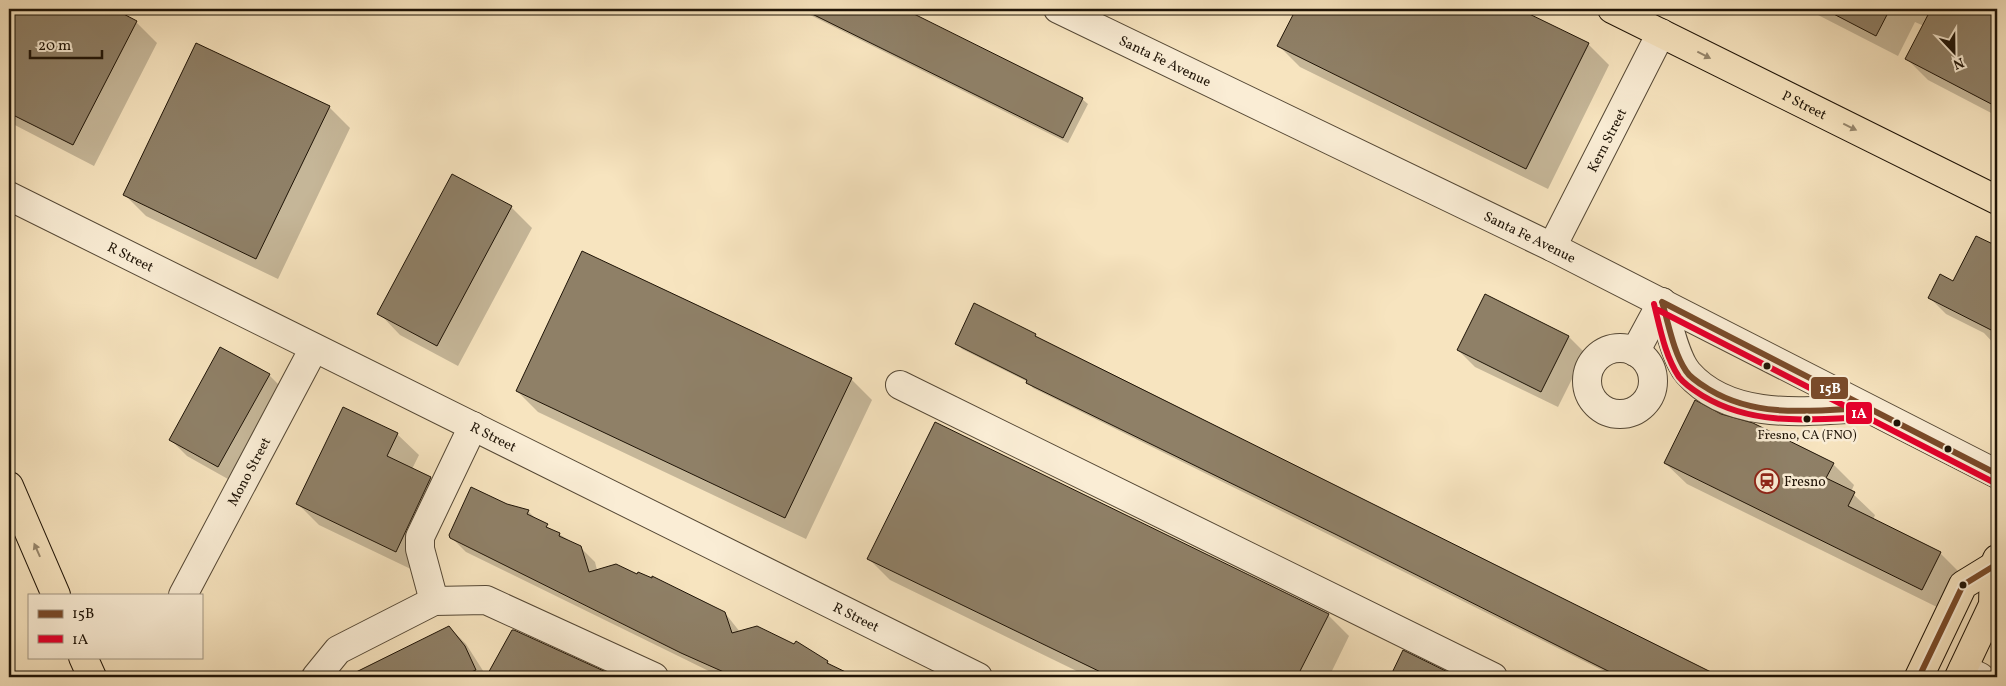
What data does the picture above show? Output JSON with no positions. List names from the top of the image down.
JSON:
{
  "streets": {
    "main road": ["P Street"],
    "street": [
      "Santa Fe Avenue",
      "Kern Street",
      "R Street",
      "Mono Street"
    ]
  },
  "crossings": [
    ["Santa Fe Avenue", "Kern Street"],
    ["P Street", "Kern Street"],
    ["R Street", "Mono Street"]
  ],
  "one_way": ["P Street"],
  "places": {
    "other": ["Fresno, CA (FNO)"],
    "station": ["Fresno"]
  },
  "lines": ["transit line 15B", "transit line 1A"],
  "legend": ["15B", "1A"],
  "scale_bar": "20 m",
  "north": "bottom"
}
